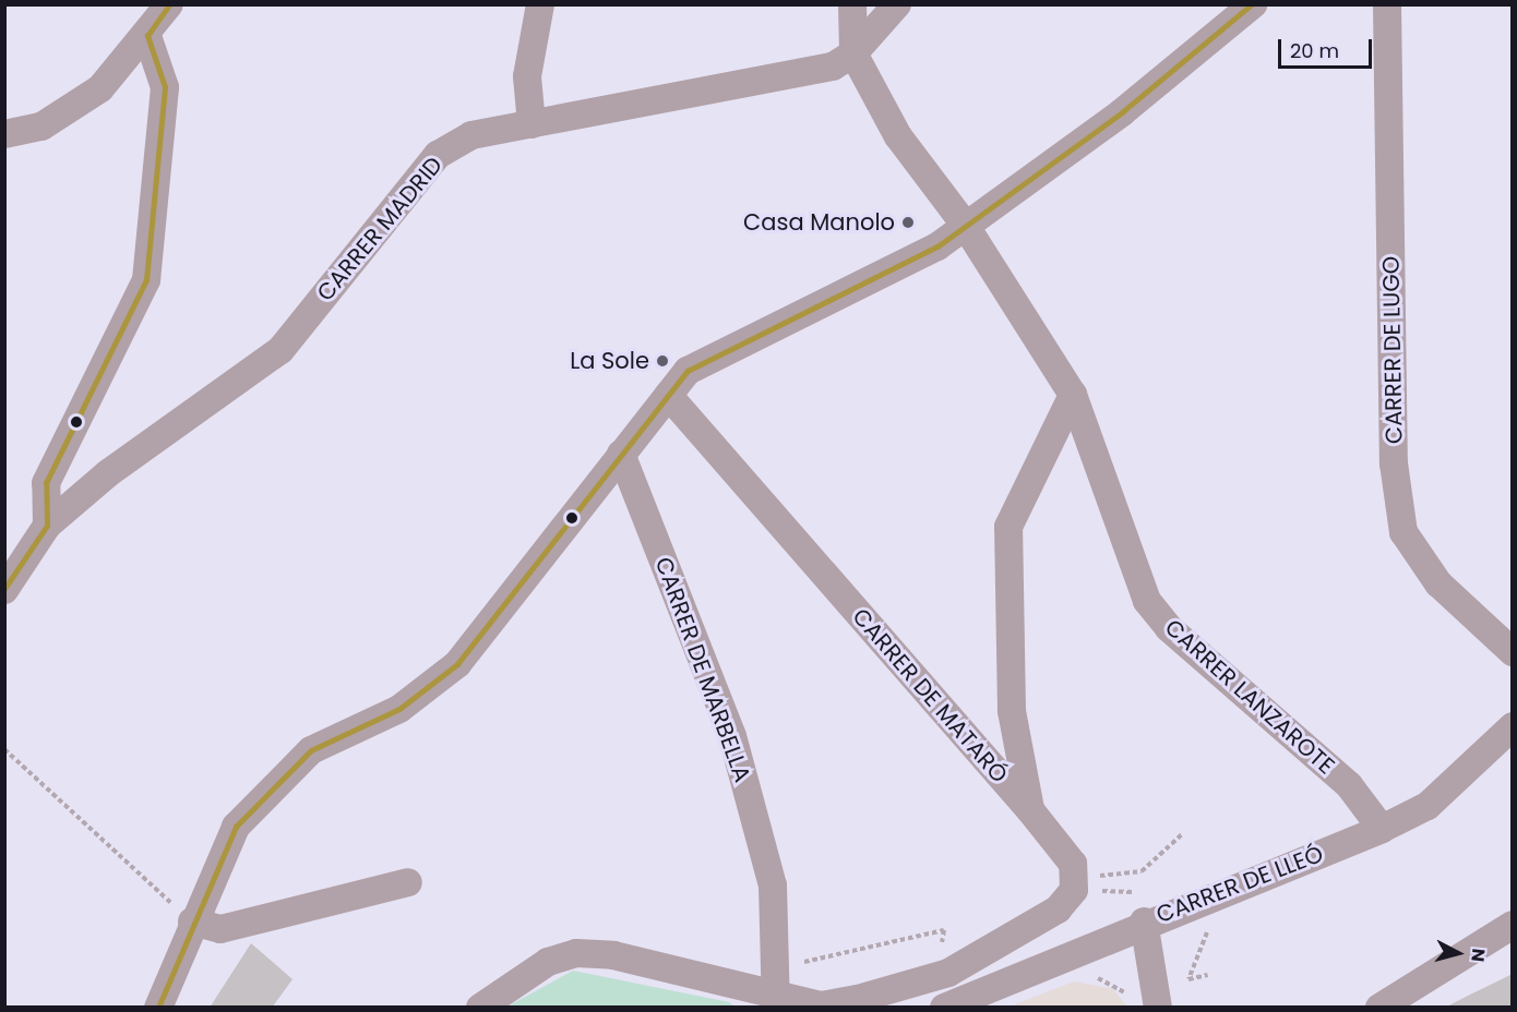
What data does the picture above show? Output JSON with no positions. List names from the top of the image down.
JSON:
{
  "streets": {
    "street": [
      "CARRER MADRID",
      "CARRER DE LUGO",
      "CARRER DE MARBELLA",
      "CARRER DE MATARÓ",
      "CARRER LANZAROTE",
      "CARRER DE LLEÓ"
    ]
  },
  "crossings": [
    ["CARRER MADRID", "CARRER LANZAROTE"],
    ["CARRER LANZAROTE", "CARRER DE LLEÓ"]
  ],
  "places": ["Casa Manolo", "La Sole"],
  "scale_bar": "20 m",
  "north": "right"
}
